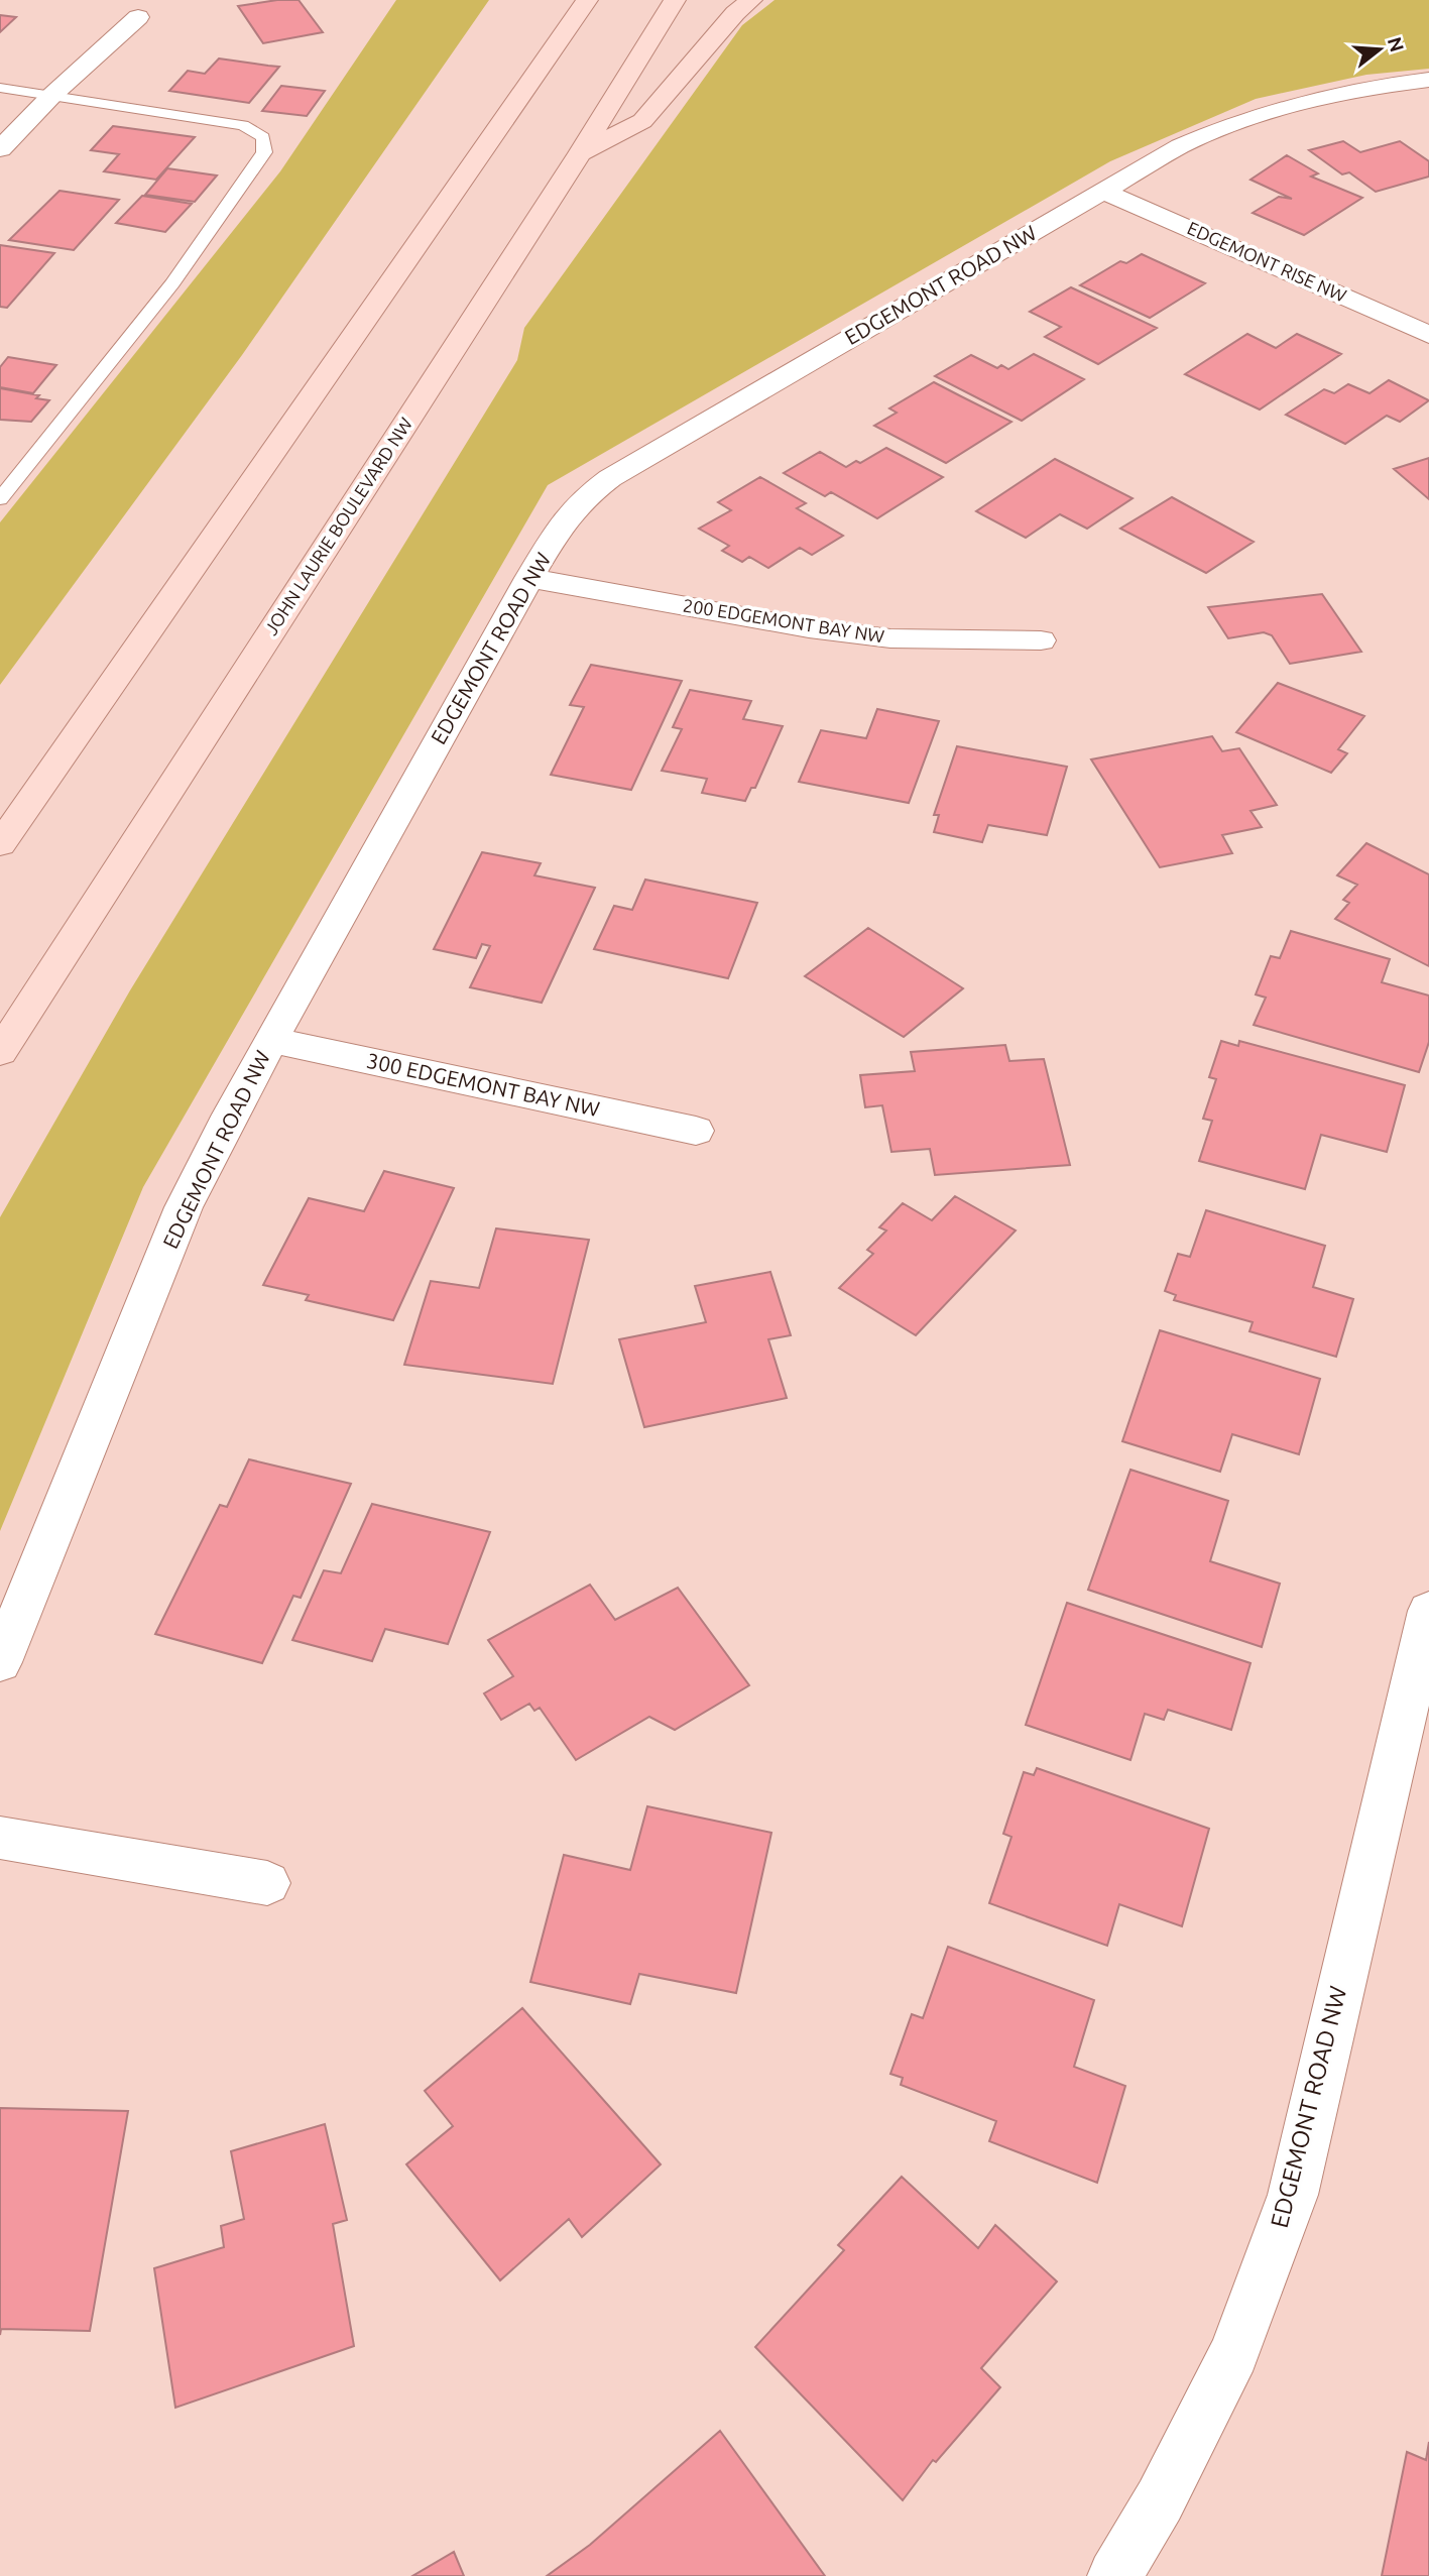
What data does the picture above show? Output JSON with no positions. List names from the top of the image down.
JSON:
{
  "streets": {
    "main road": ["JOHN LAURIE BOULEVARD NW"],
    "street": [
      "EDGEMONT RISE NW",
      "EDGEMONT ROAD NW",
      "200 EDGEMONT BAY NW",
      "300 EDGEMONT BAY NW"
    ]
  },
  "crossings": [
    ["EDGEMONT RISE NW", "EDGEMONT ROAD NW"],
    ["EDGEMONT ROAD NW", "200 EDGEMONT BAY NW"],
    ["EDGEMONT ROAD NW", "300 EDGEMONT BAY NW"]
  ],
  "north": "right"
}
